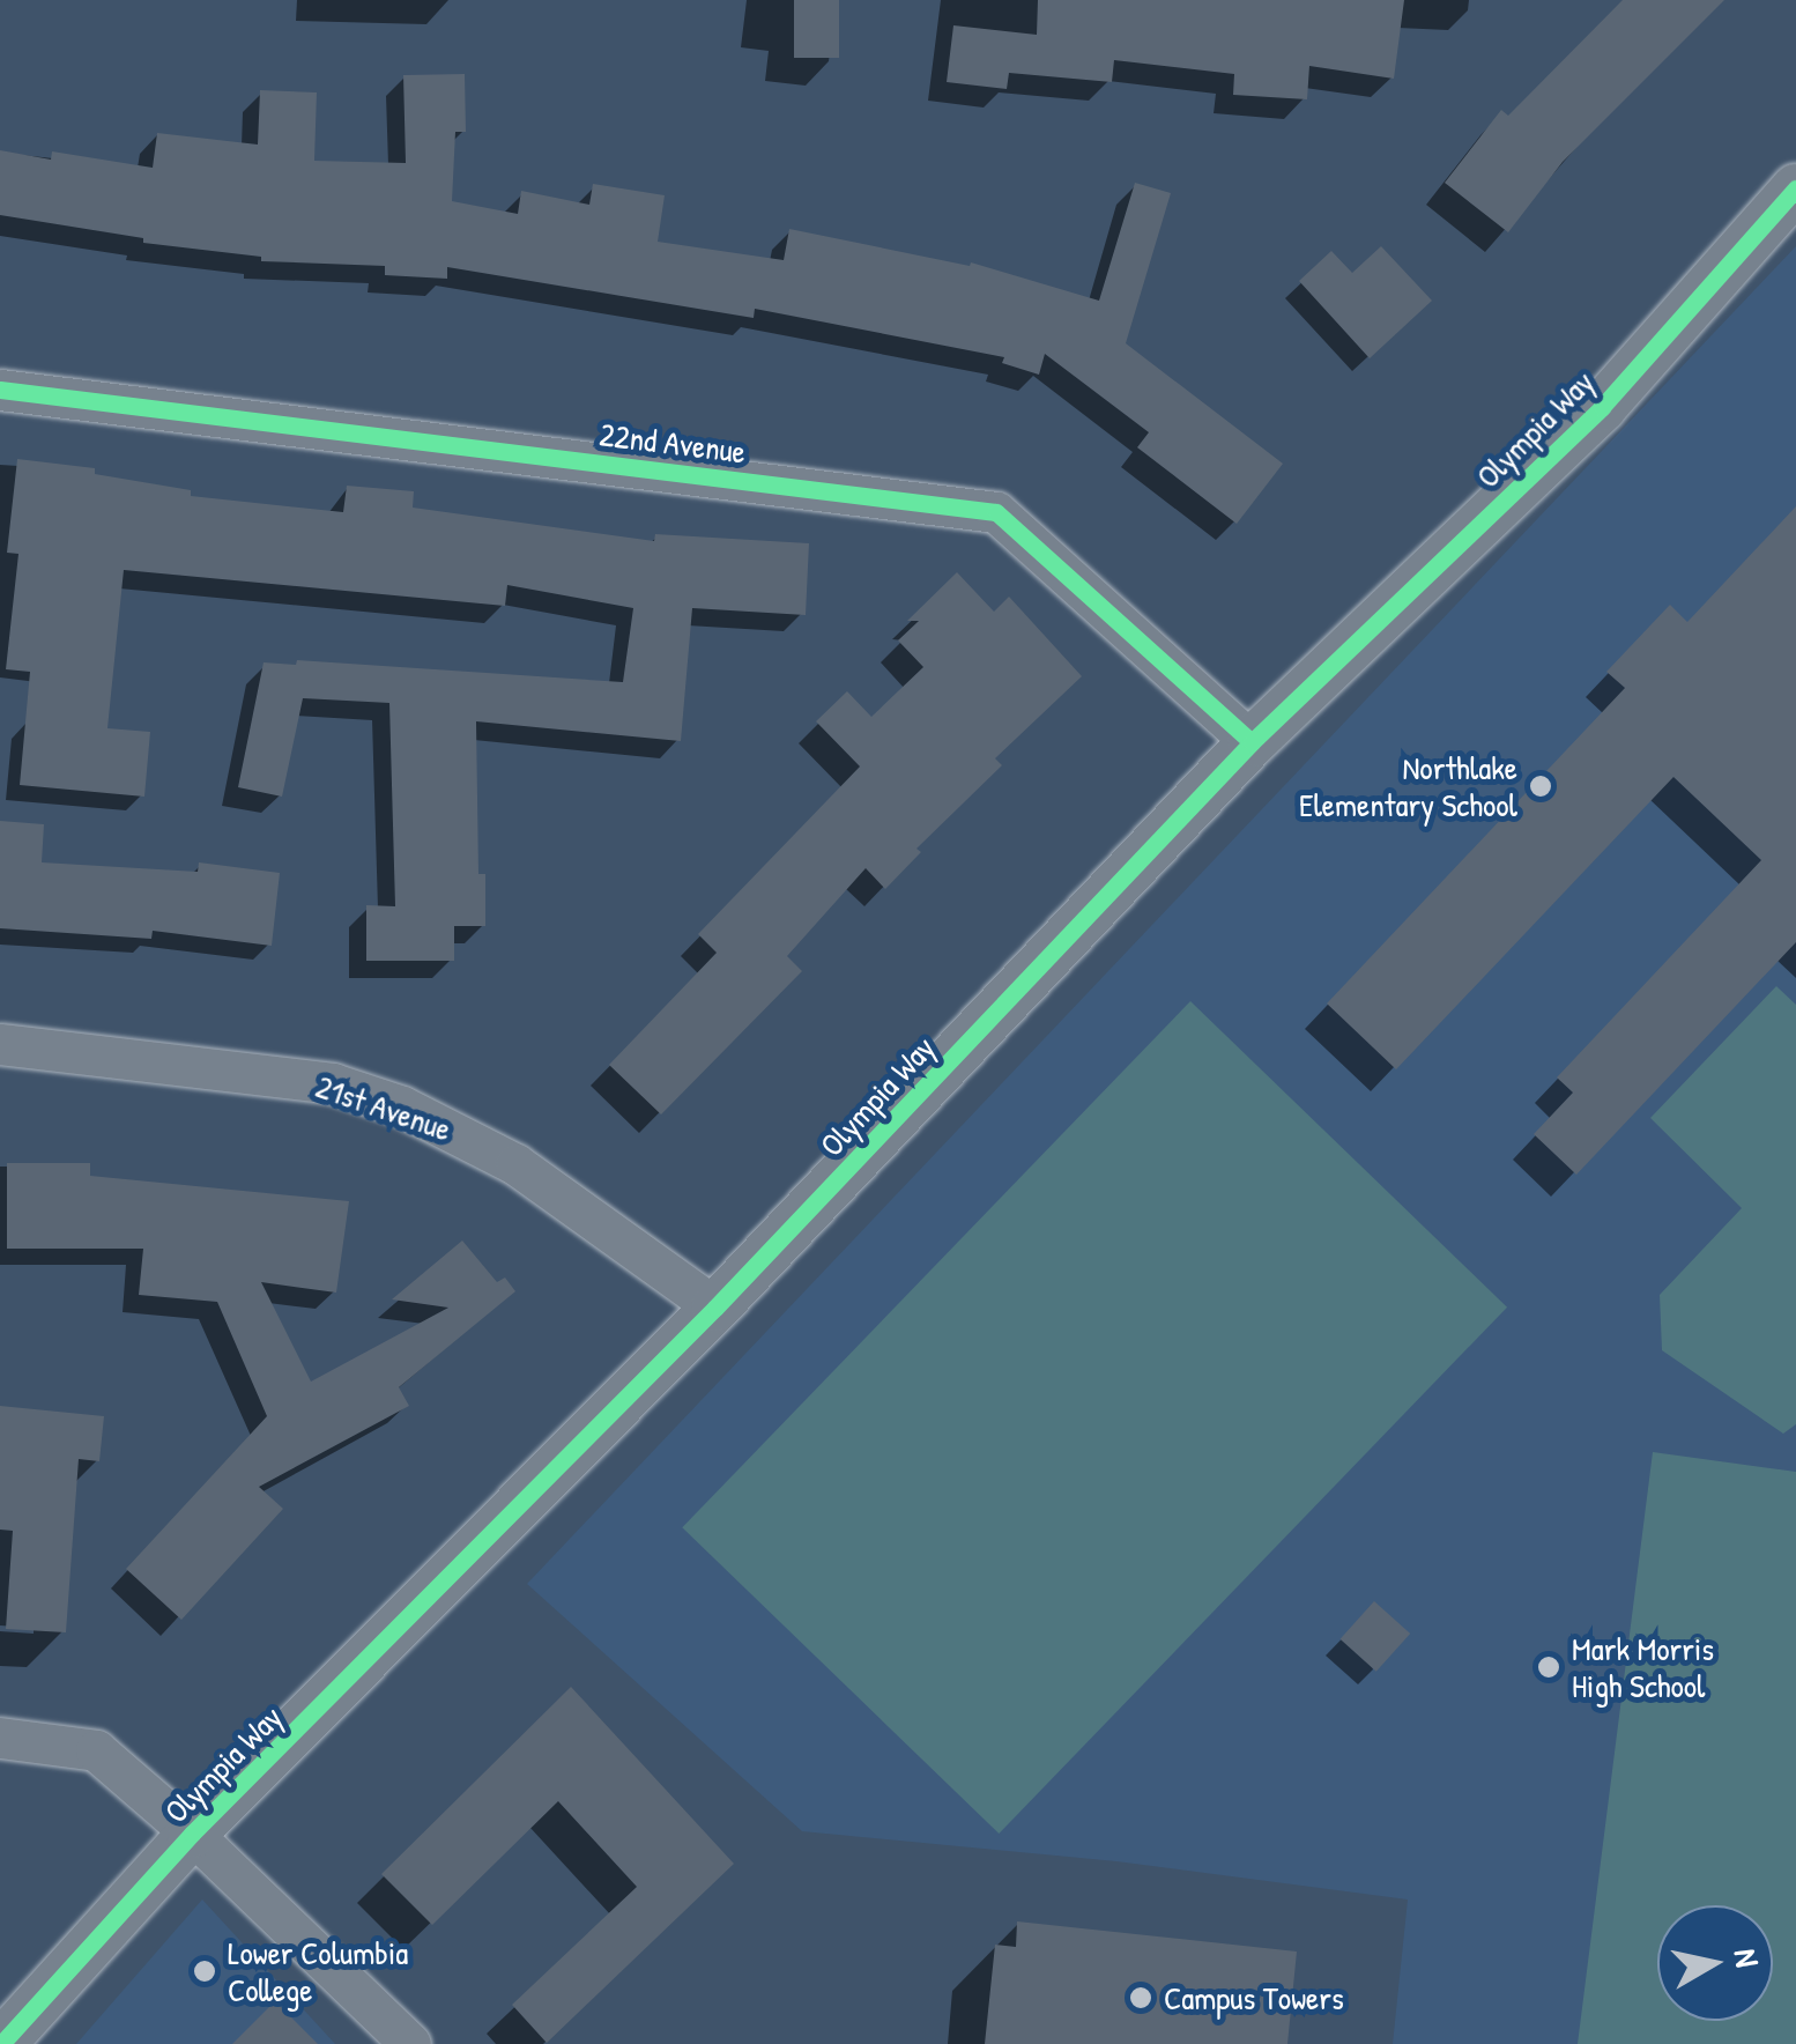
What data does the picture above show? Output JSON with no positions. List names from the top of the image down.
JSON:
{
  "streets": {
    "street": ["Olympia Way", "22nd Avenue", "21st Avenue"]
  },
  "crossings": [
    ["Olympia Way", "22nd Avenue"],
    ["Olympia Way", "21st Avenue"]
  ],
  "places": [
    "Northlake Elementary School",
    "Mark Morris High School",
    "Lower Columbia College",
    "Campus Towers"
  ],
  "north": "right"
}
